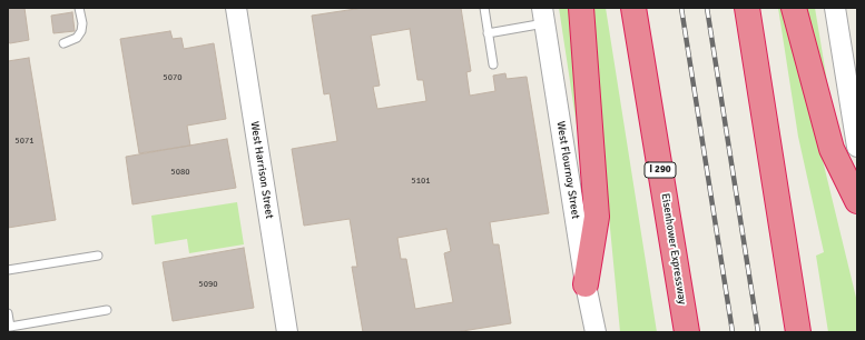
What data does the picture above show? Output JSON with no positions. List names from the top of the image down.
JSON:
{
  "streets": {
    "highway": ["I 290", "Eisenhower Expressway"],
    "street": ["West Harrison Street", "West Flournoy Street"]
  },
  "house_numbers": [
    "5070",
    "5071",
    "5080",
    "5101",
    "5090"
  ]
}
